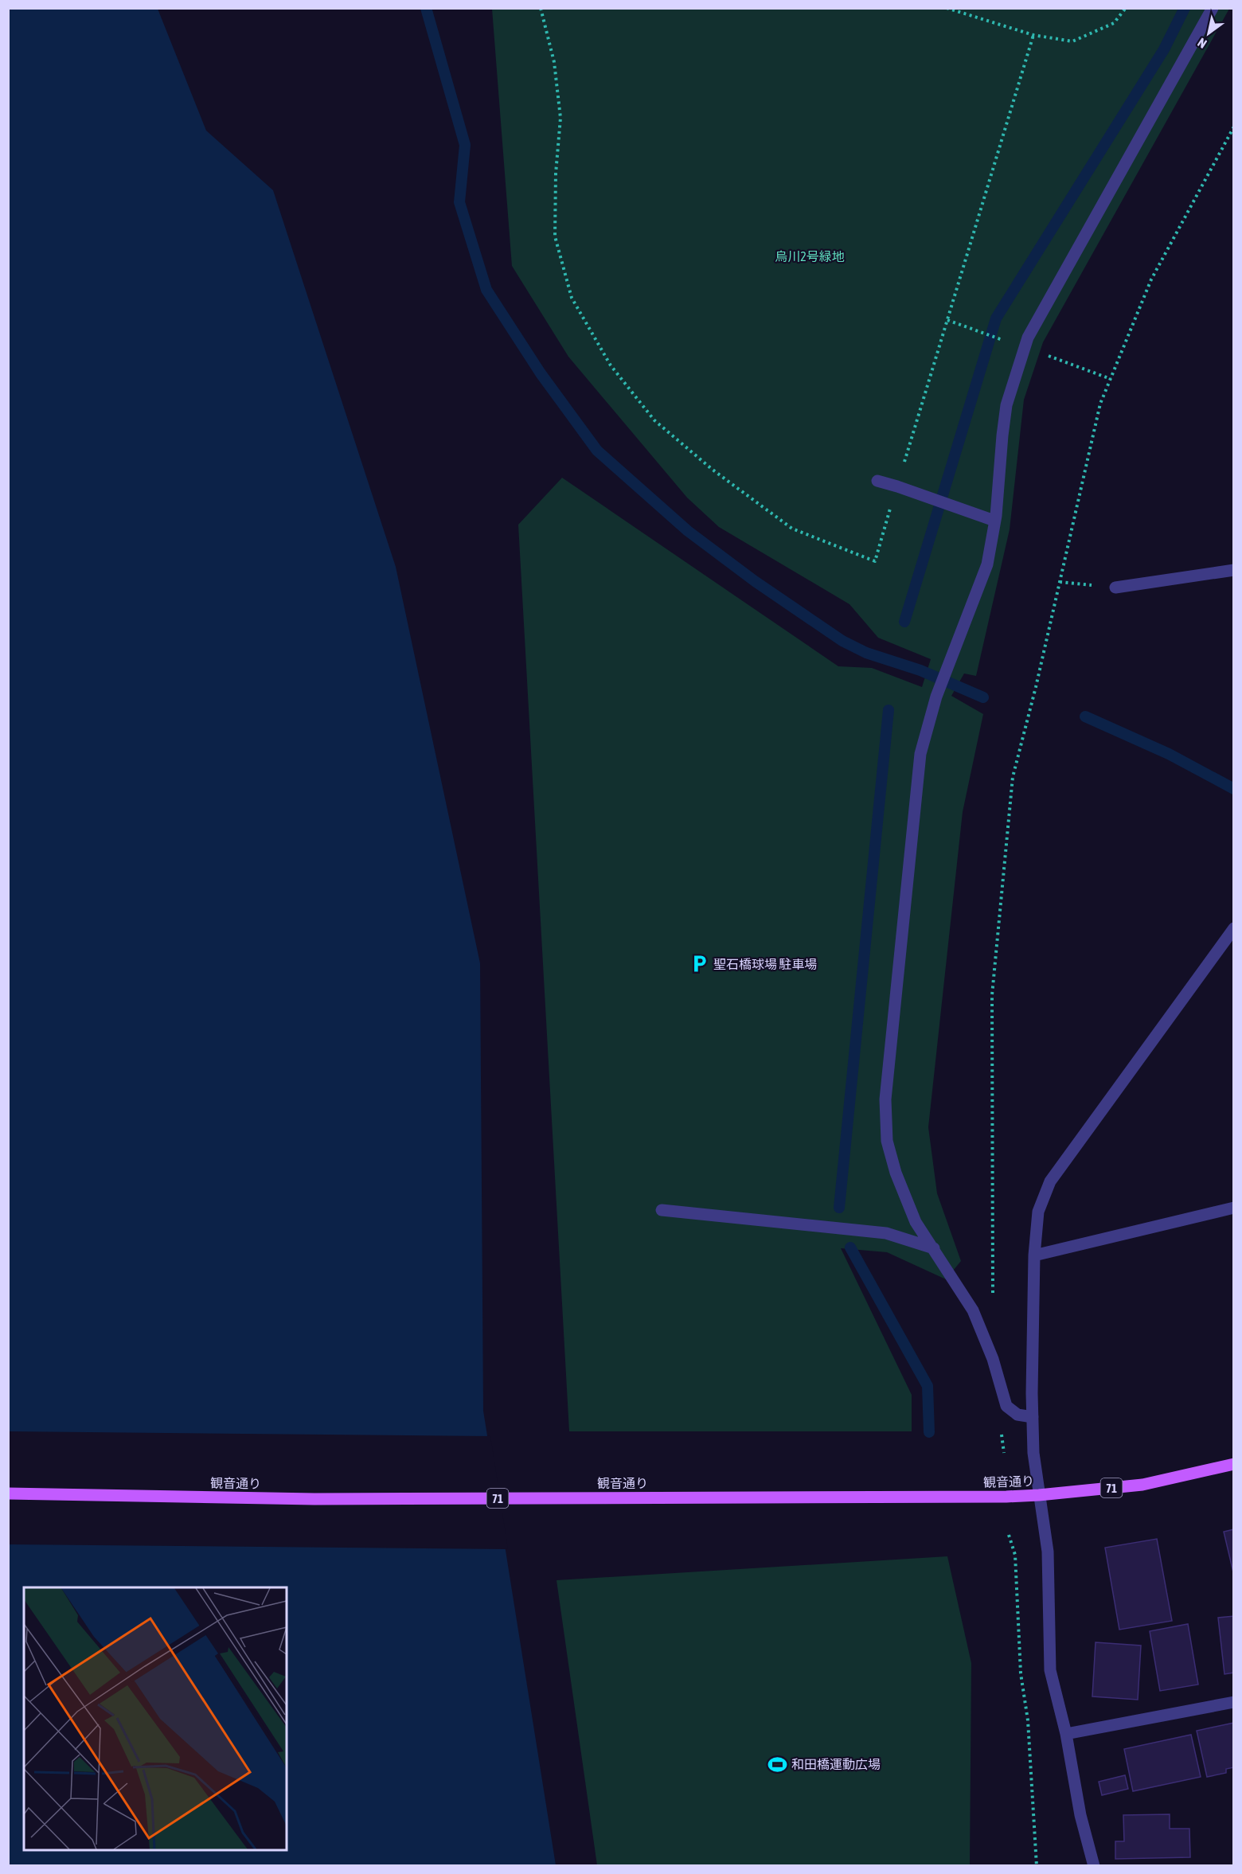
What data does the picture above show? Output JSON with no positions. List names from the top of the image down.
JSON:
{
  "streets": {
    "main road": ["観音通り", "71"]
  },
  "parks": ["烏川2号緑地"],
  "places": {
    "parking": ["聖石橋球場 駐車場"],
    "sports": ["和田橋運動広場"]
  },
  "north": "bottom left"
}
